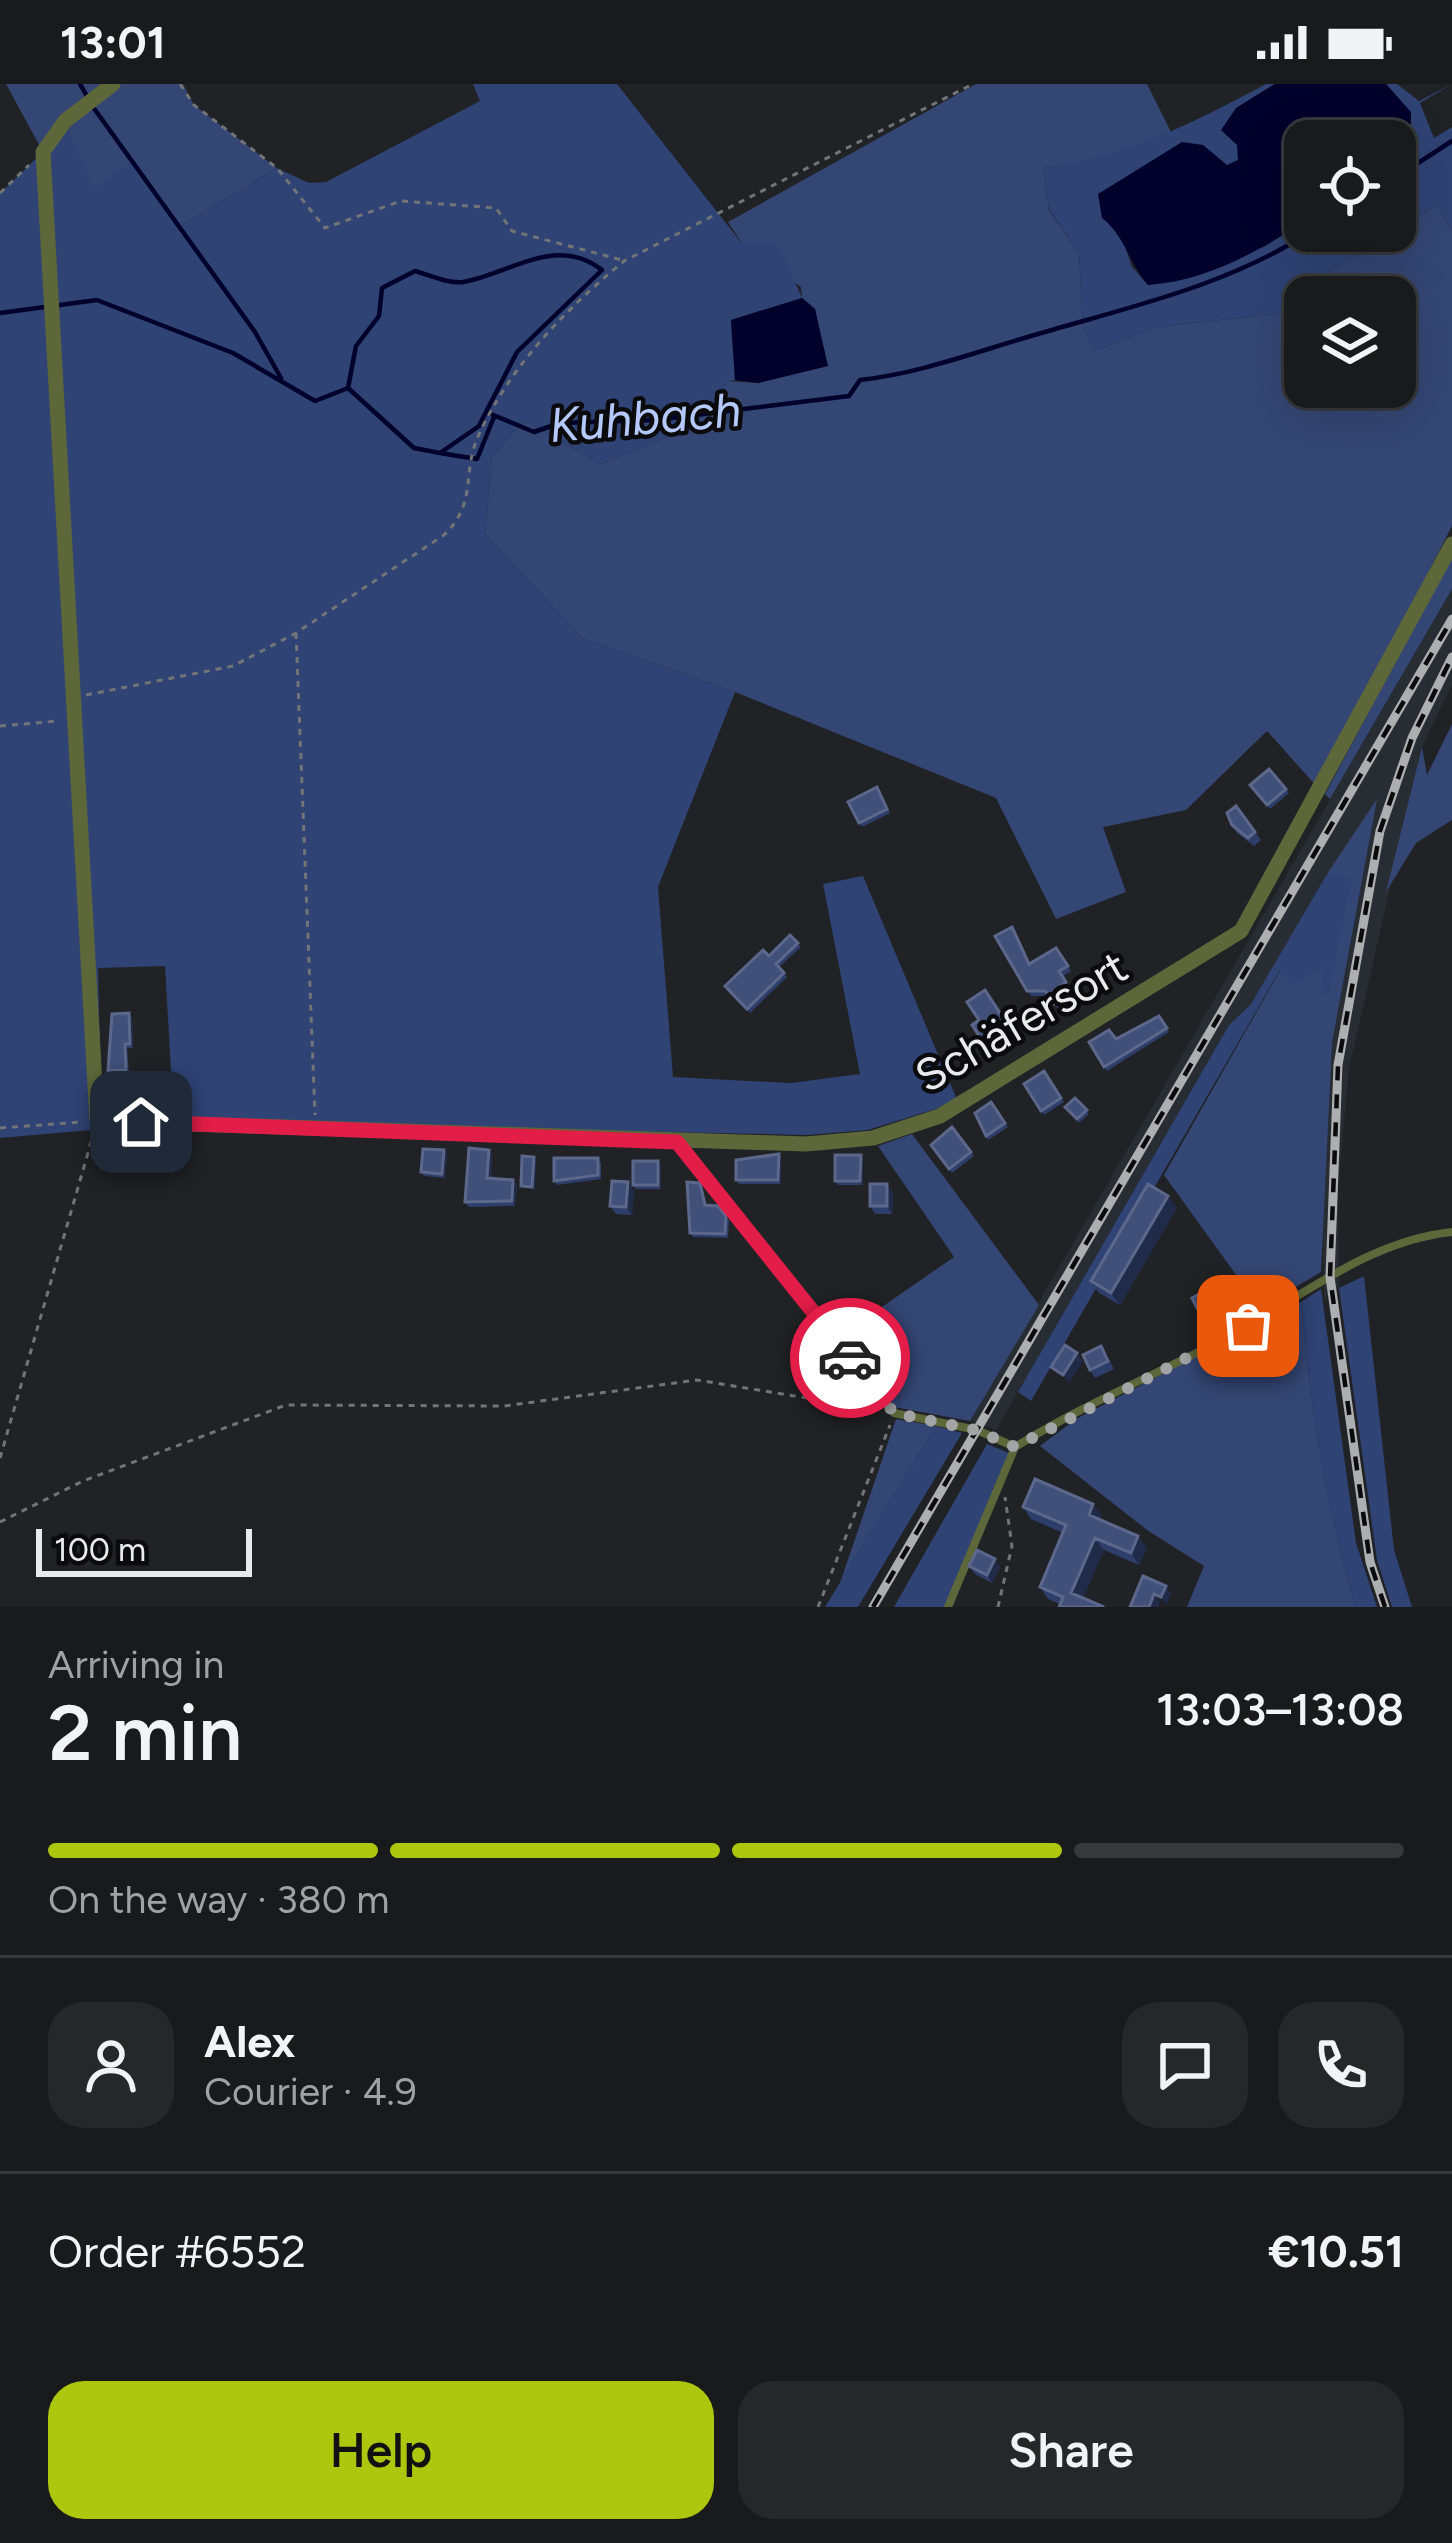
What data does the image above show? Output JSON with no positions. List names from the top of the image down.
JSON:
{
  "streets": {
    "street": ["Schäfersort"]
  },
  "water": ["Kuhbach"],
  "scale_bar": "100 m",
  "page": {
    "status": "13:01",
    "scale": "100 m",
    "heading": ["2 min", "Arriving in", "13:03–13:08"],
    "panel": [
      "Alex",
      "Courier · 4.9",
      "Order #6552",
      "€10.51"
    ],
    "bar": "On the way · 380 m",
    "buttons": ["Help", "Share"]
  }
}
